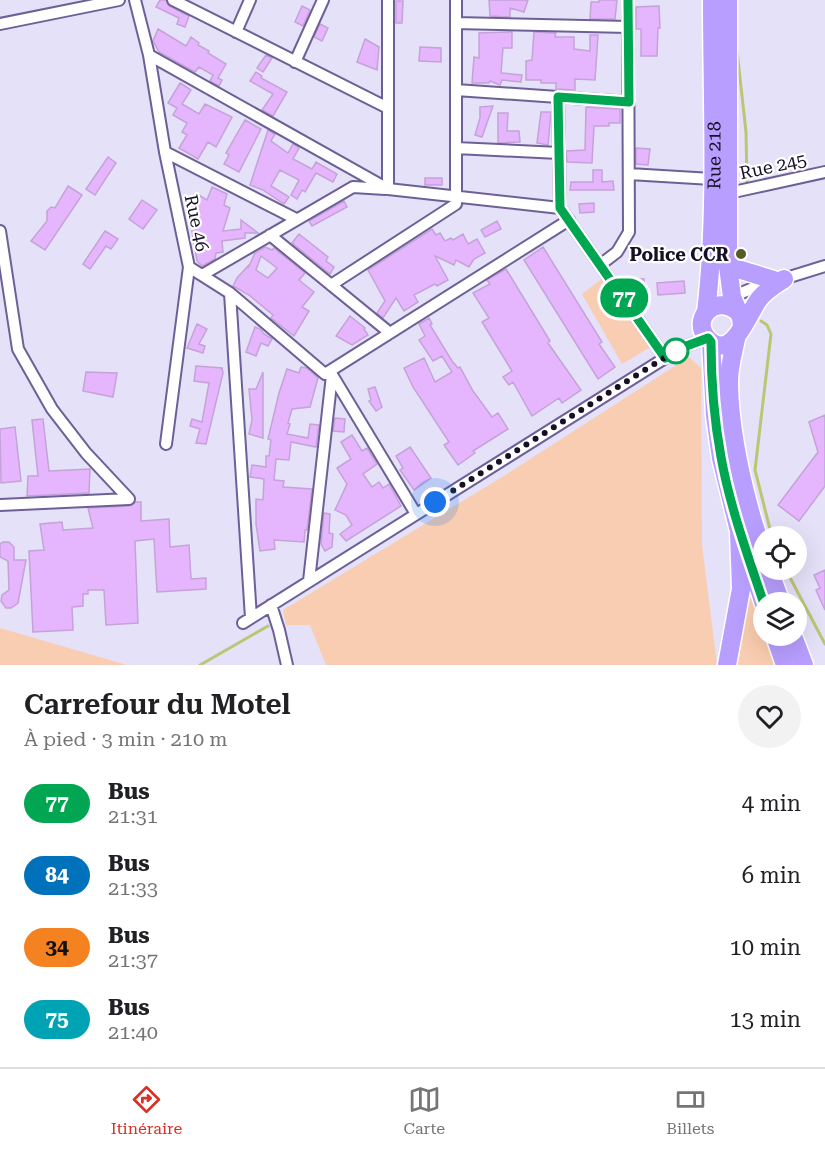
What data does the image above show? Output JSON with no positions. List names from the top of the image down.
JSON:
{
  "streets": {
    "highway": ["Rue 218"],
    "street": ["Rue 245", "Rue 46"]
  },
  "places": ["Police CCR"],
  "lines": ["bus line 77"],
  "page": {
    "on_map": "77",
    "heading": ["Carrefour du Motel", "À pied · 3 min · 210 m"],
    "list": [
      {
        "mark": "77",
        "name": "Bus",
        "note": "21:31",
        "value": "4 min"
      },
      {
        "mark": "84",
        "name": "Bus",
        "note": "21:33",
        "value": "6 min"
      },
      {
        "mark": "34",
        "name": "Bus",
        "note": "21:37",
        "value": "10 min"
      },
      {
        "mark": "75",
        "name": "Bus",
        "note": "21:40",
        "value": "13 min"
      }
    ],
    "tabs": ["Itinéraire", "Carte", "Billets"]
  }
}
